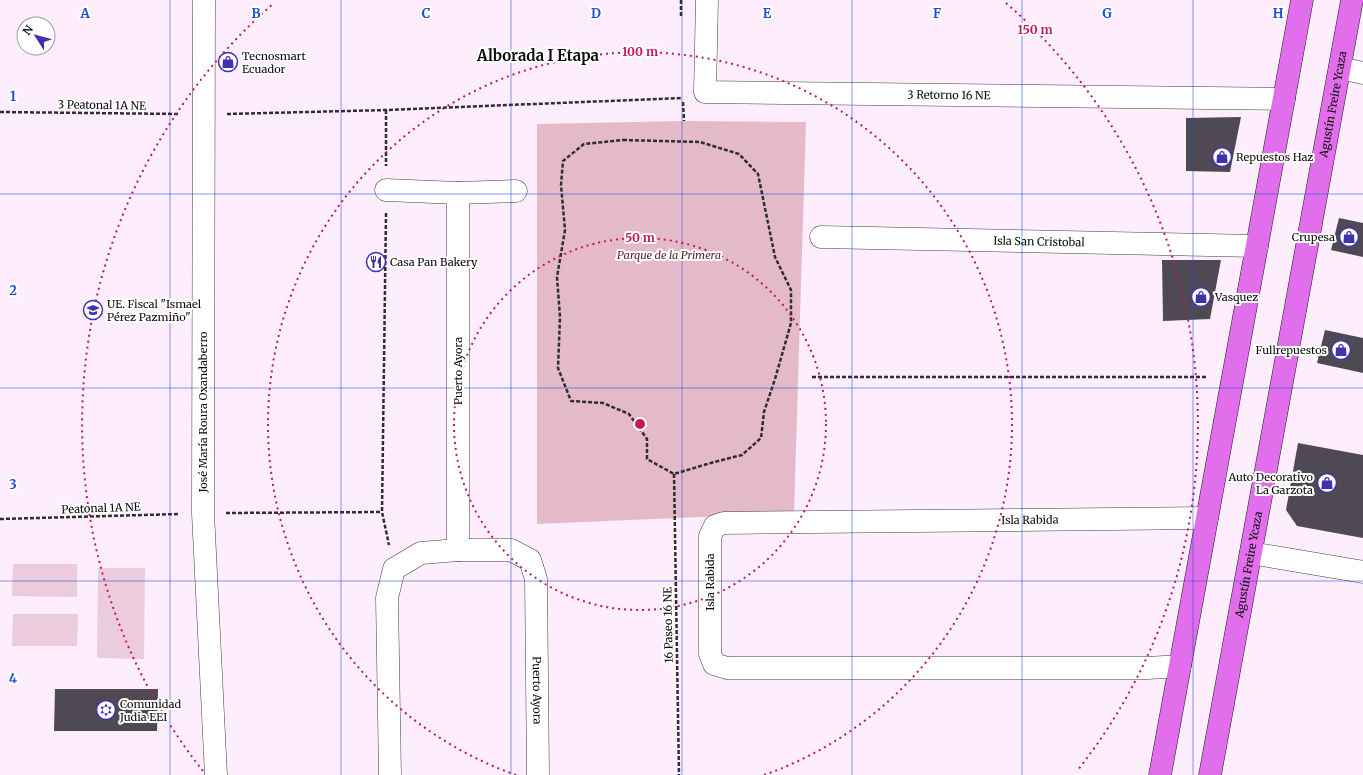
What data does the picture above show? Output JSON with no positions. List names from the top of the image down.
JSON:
{
  "streets": {
    "main road": ["Agustín Freire Ycaza"],
    "street": [
      "3 Retorno 16 NE",
      "Isla San Cristobal",
      "Puerto Ayora",
      "José María Roura Oxandaberro",
      "Isla Rabida"
    ],
    "path": ["3 Peatonal 1A NE", "Peatonal 1A NE", "16 Paseo 16 NE"]
  },
  "crossings": [
    ["3 Peatonal 1A NE", "José María Roura Oxandaberro"],
    ["José María Roura Oxandaberro", "Peatonal 1A NE"]
  ],
  "districts": ["Alborada I Etapa"],
  "parks": ["Parque de la Primera"],
  "places": {
    "shop": [
      "Tecnosmart Ecuador",
      "Repuestos Haz",
      "Crupesa",
      "Vasquez",
      "Fullrepuestos",
      "Auto Decorativo La Garzota"
    ],
    "restaurant": ["Casa Pan Bakery"],
    "school or university": ["UE. Fiscal \"Ismael Pérez Pazmiño\""],
    "synagogue": ["Comunidad Judia EEI"]
  },
  "north": "top left",
  "grid": {
    "columns": [
      "A",
      "B",
      "C",
      "D",
      "E",
      "F",
      "G",
      "H"
    ],
    "rows": [
      "1",
      "2",
      "3",
      "4"
    ]
  },
  "rings": ["150 m", "100 m", "50 m"]
}
